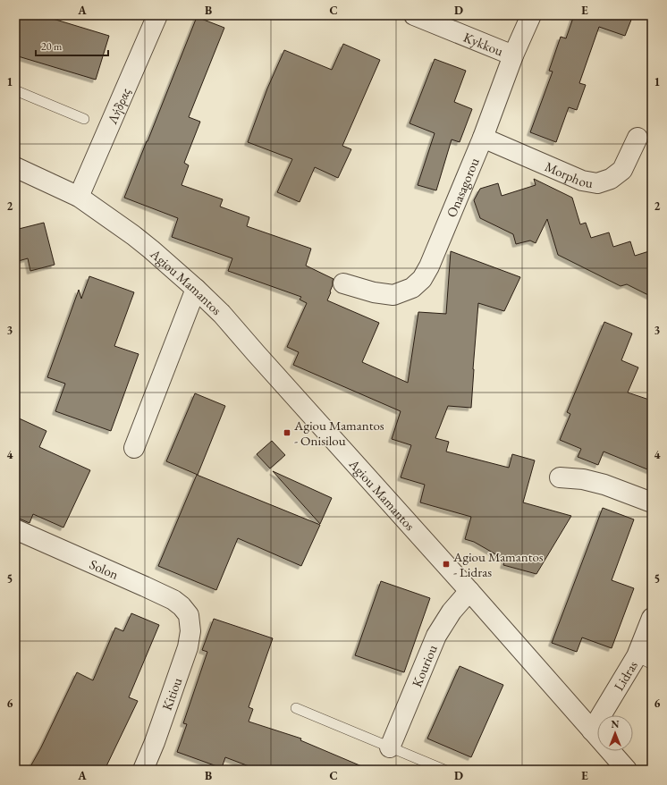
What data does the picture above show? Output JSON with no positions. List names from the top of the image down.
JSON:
{
  "streets": {
    "street": [
      "Kykkou",
      "Λήδρας",
      "Morphou",
      "Onasagorou",
      "Agiou Mamantos",
      "Solon",
      "Kouriou",
      "Lidras",
      "Kitiou"
    ]
  },
  "crossings": [
    ["Kykkou", "Onasagorou"],
    ["Λήδρας", "Agiou Mamantos"],
    ["Morphou", "Onasagorou"],
    ["Agiou Mamantos", "Kouriou"],
    ["Agiou Mamantos", "Lidras"],
    ["Solon", "Kitiou"]
  ],
  "places": {
    "transit": ["Agiou Mamantos - Onisilou", "Agiou Mamantos - Lidras"]
  },
  "scale_bar": "20 m",
  "north": "top",
  "grid": {
    "columns": [
      "A",
      "B",
      "C",
      "D",
      "E"
    ],
    "rows": [
      "1",
      "2",
      "3",
      "4",
      "5",
      "6"
    ]
  }
}
